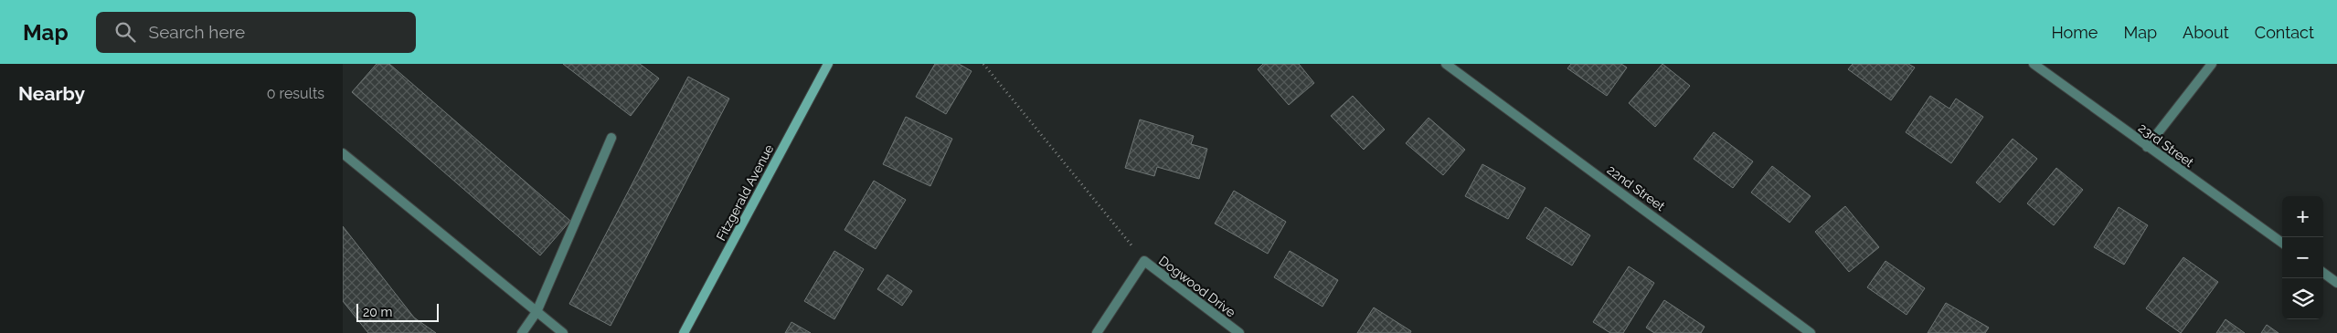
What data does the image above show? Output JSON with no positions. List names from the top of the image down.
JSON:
{
  "streets": {
    "street": [
      "23rd Street",
      "22nd Street",
      "Fitzgerald Avenue",
      "Dogwood Drive"
    ]
  },
  "scale_bar": "20 m",
  "page": {
    "header": "Map",
    "search": "Search here",
    "nav": [
      "Home",
      "Map",
      "About",
      "Contact"
    ],
    "heading": ["Nearby", "0 results"],
    "map_buttons": ["+", "−"],
    "scale": "20 m"
  }
}
